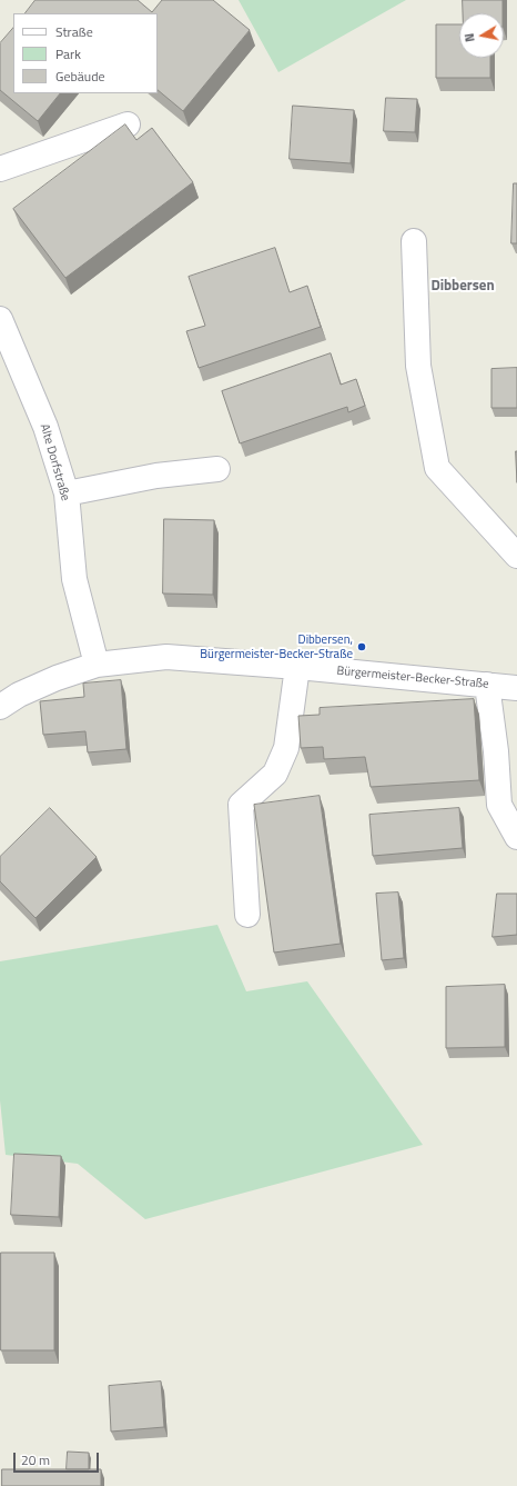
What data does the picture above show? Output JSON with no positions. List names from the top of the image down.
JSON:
{
  "streets": {
    "street": ["Alte Dorfstraße", "Bürgermeister-Becker-Straße"]
  },
  "crossings": [
    ["Alte Dorfstraße", "Bürgermeister-Becker-Straße"]
  ],
  "districts": ["Dibbersen"],
  "places": ["Dibbersen, Bürgermeister-Becker-Straße"],
  "legend": ["Straße", "Park", "Gebäude"],
  "scale_bar": "20 m",
  "north": "left"
}
